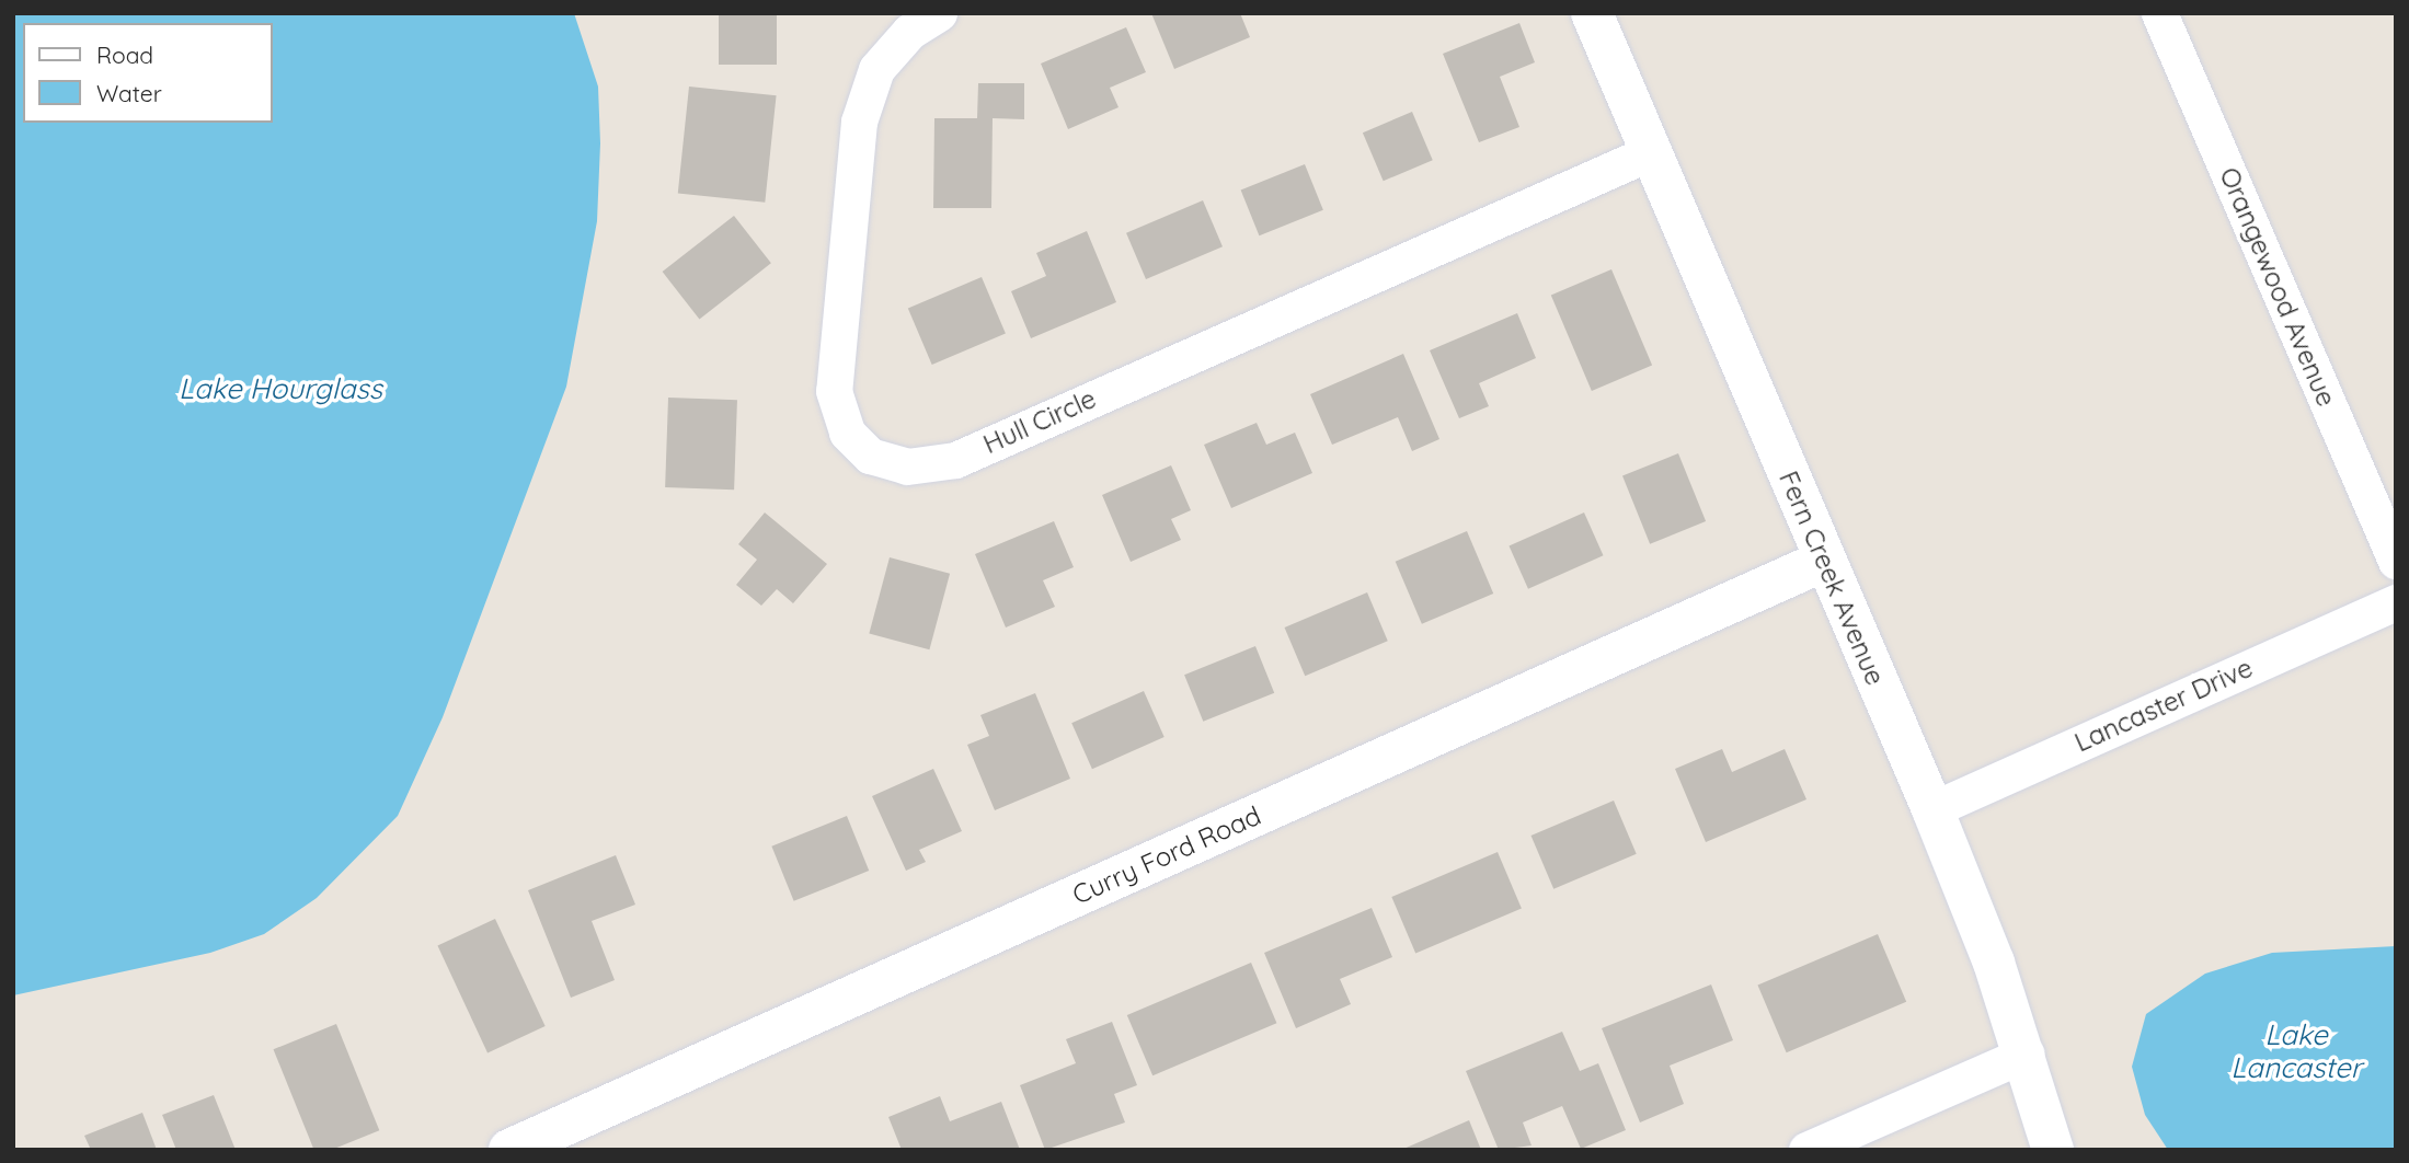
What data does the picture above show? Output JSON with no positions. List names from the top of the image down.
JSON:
{
  "streets": {
    "street": [
      "Orangewood Avenue",
      "Hull Circle",
      "Fern Creek Avenue",
      "Lancaster Drive",
      "Curry Ford Road"
    ]
  },
  "crossings": [
    ["Hull Circle", "Fern Creek Avenue"],
    ["Fern Creek Avenue", "Lancaster Drive"],
    ["Fern Creek Avenue", "Curry Ford Road"]
  ],
  "water": ["Lake Hourglass", "Lake Lancaster"],
  "legend": ["Road", "Water"]
}
